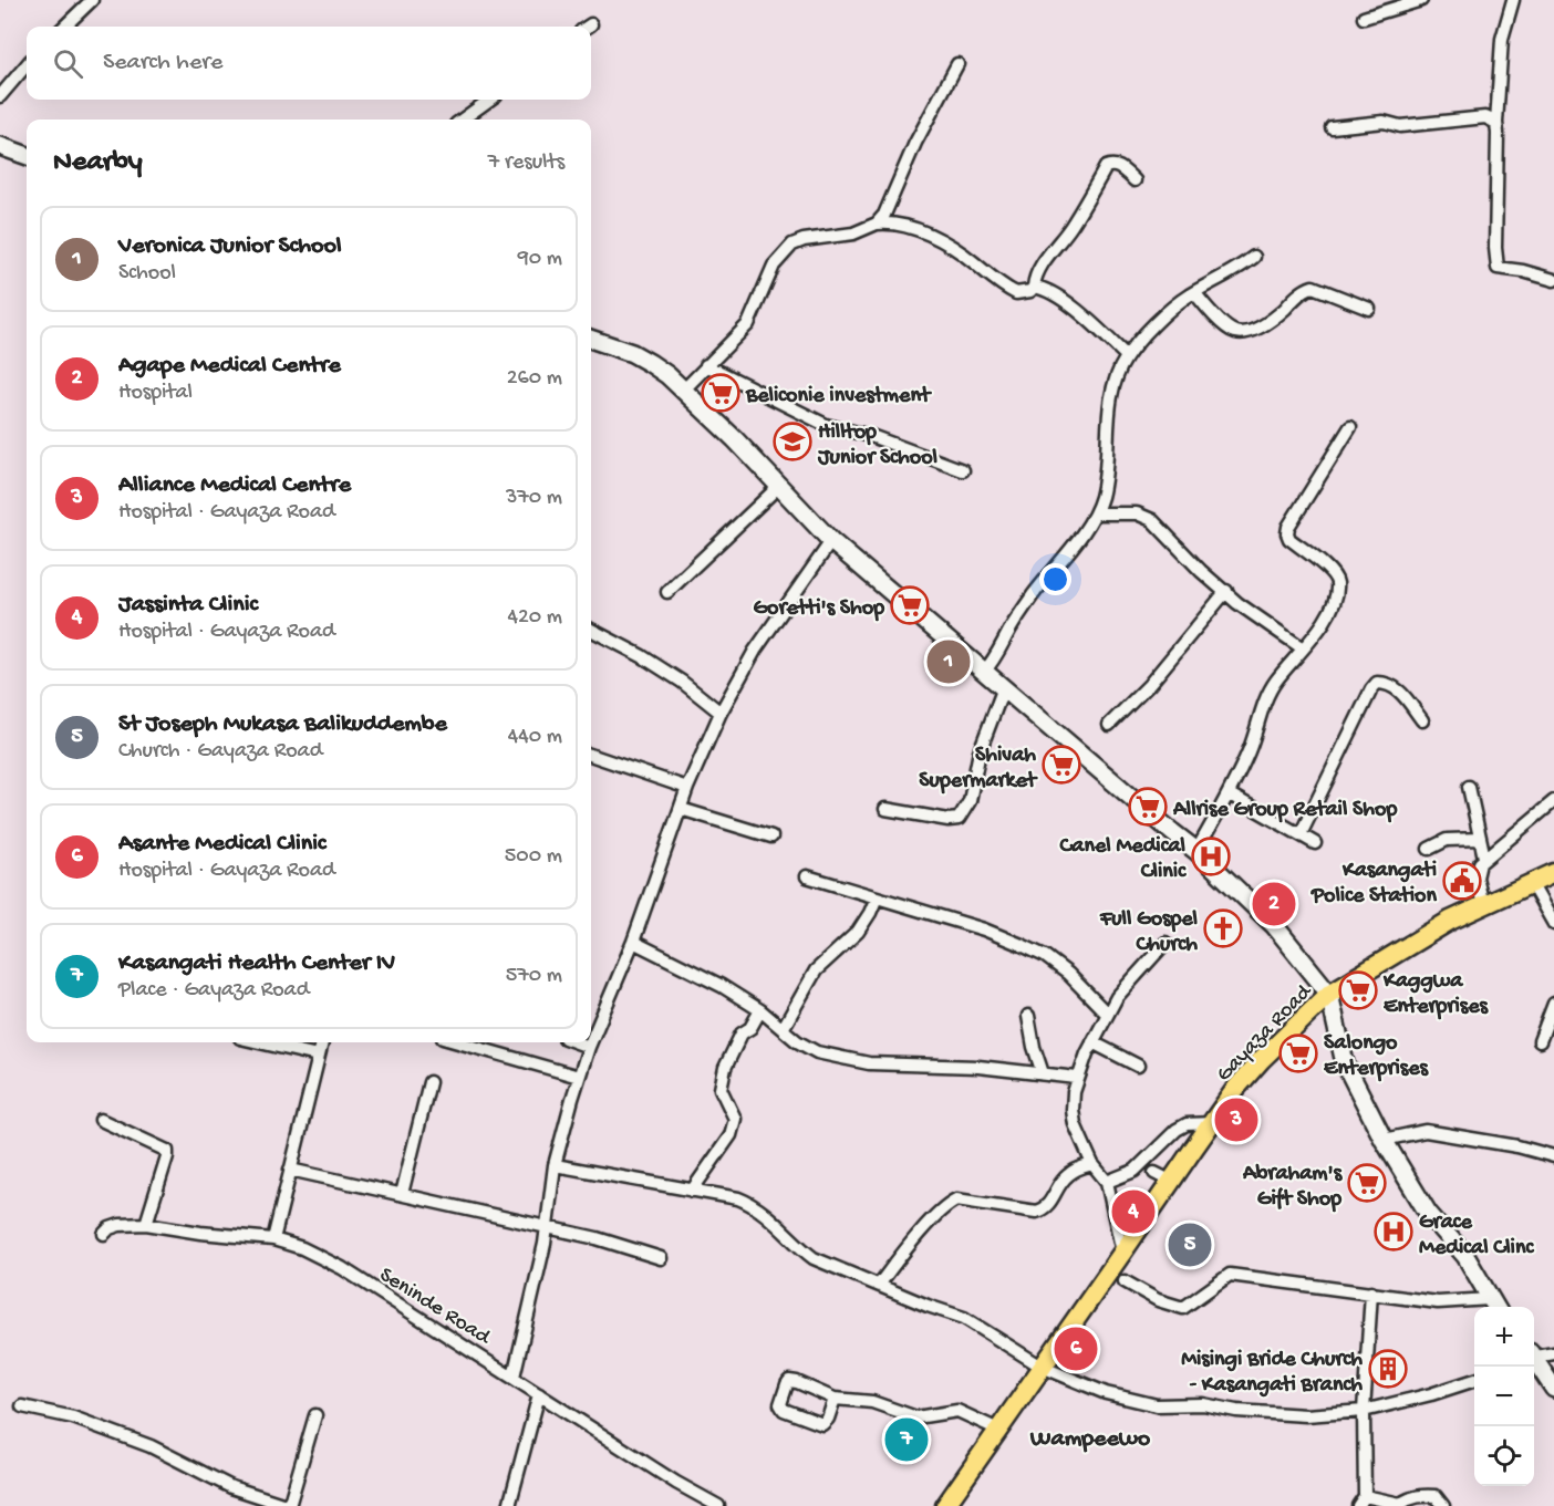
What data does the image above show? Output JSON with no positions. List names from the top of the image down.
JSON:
{
  "streets": {
    "main road": ["Gayaza Road"],
    "street": ["Seninde Road"]
  },
  "districts": ["Wampeewo"],
  "places": {
    "supermarket": [
      "Beliconie investment",
      "Goretti's Shop",
      "Shivah Supermarket",
      "Allrise Group Retail Shop",
      "Kaggwa Enterprises",
      "Salongo Enterprises",
      "Abraham's Gift Shop"
    ],
    "school or university": ["Hilltop Junior School"],
    "hospital": ["Canel Medical Clinic", "Grace Medical Clinc"],
    "public building": ["Kasangati Police Station"],
    "church": ["Full Gospel Church"],
    "building": ["Misingi Bride Church - Kasangati Branch"]
  },
  "page": {
    "search": "Search here",
    "heading": ["Nearby", "7 results"],
    "list": [
      {
        "mark": "1",
        "name": "Veronica Junior School",
        "note": "School",
        "value": "90 m"
      },
      {
        "mark": "2",
        "name": "Agape Medical Centre",
        "note": "Hospital",
        "value": "260 m"
      },
      {
        "mark": "3",
        "name": "Alliance Medical Centre",
        "note": "Hospital · Gayaza Road",
        "value": "370 m"
      },
      {
        "mark": "4",
        "name": "Jassinta Clinic",
        "note": "Hospital · Gayaza Road",
        "value": "420 m"
      },
      {
        "mark": "5",
        "name": "St Joseph Mukasa Balikuddembe",
        "note": "Church · Gayaza Road",
        "value": "440 m"
      },
      {
        "mark": "6",
        "name": "Asante Medical Clinic",
        "note": "Hospital · Gayaza Road",
        "value": "500 m"
      },
      {
        "mark": "7",
        "name": "Kasangati Health Center IV",
        "note": "Place · Gayaza Road",
        "value": "570 m"
      }
    ],
    "pins": [
      "1",
      "2",
      "3",
      "4",
      "5",
      "6",
      "7"
    ],
    "map_buttons": ["+", "−"]
  }
}
